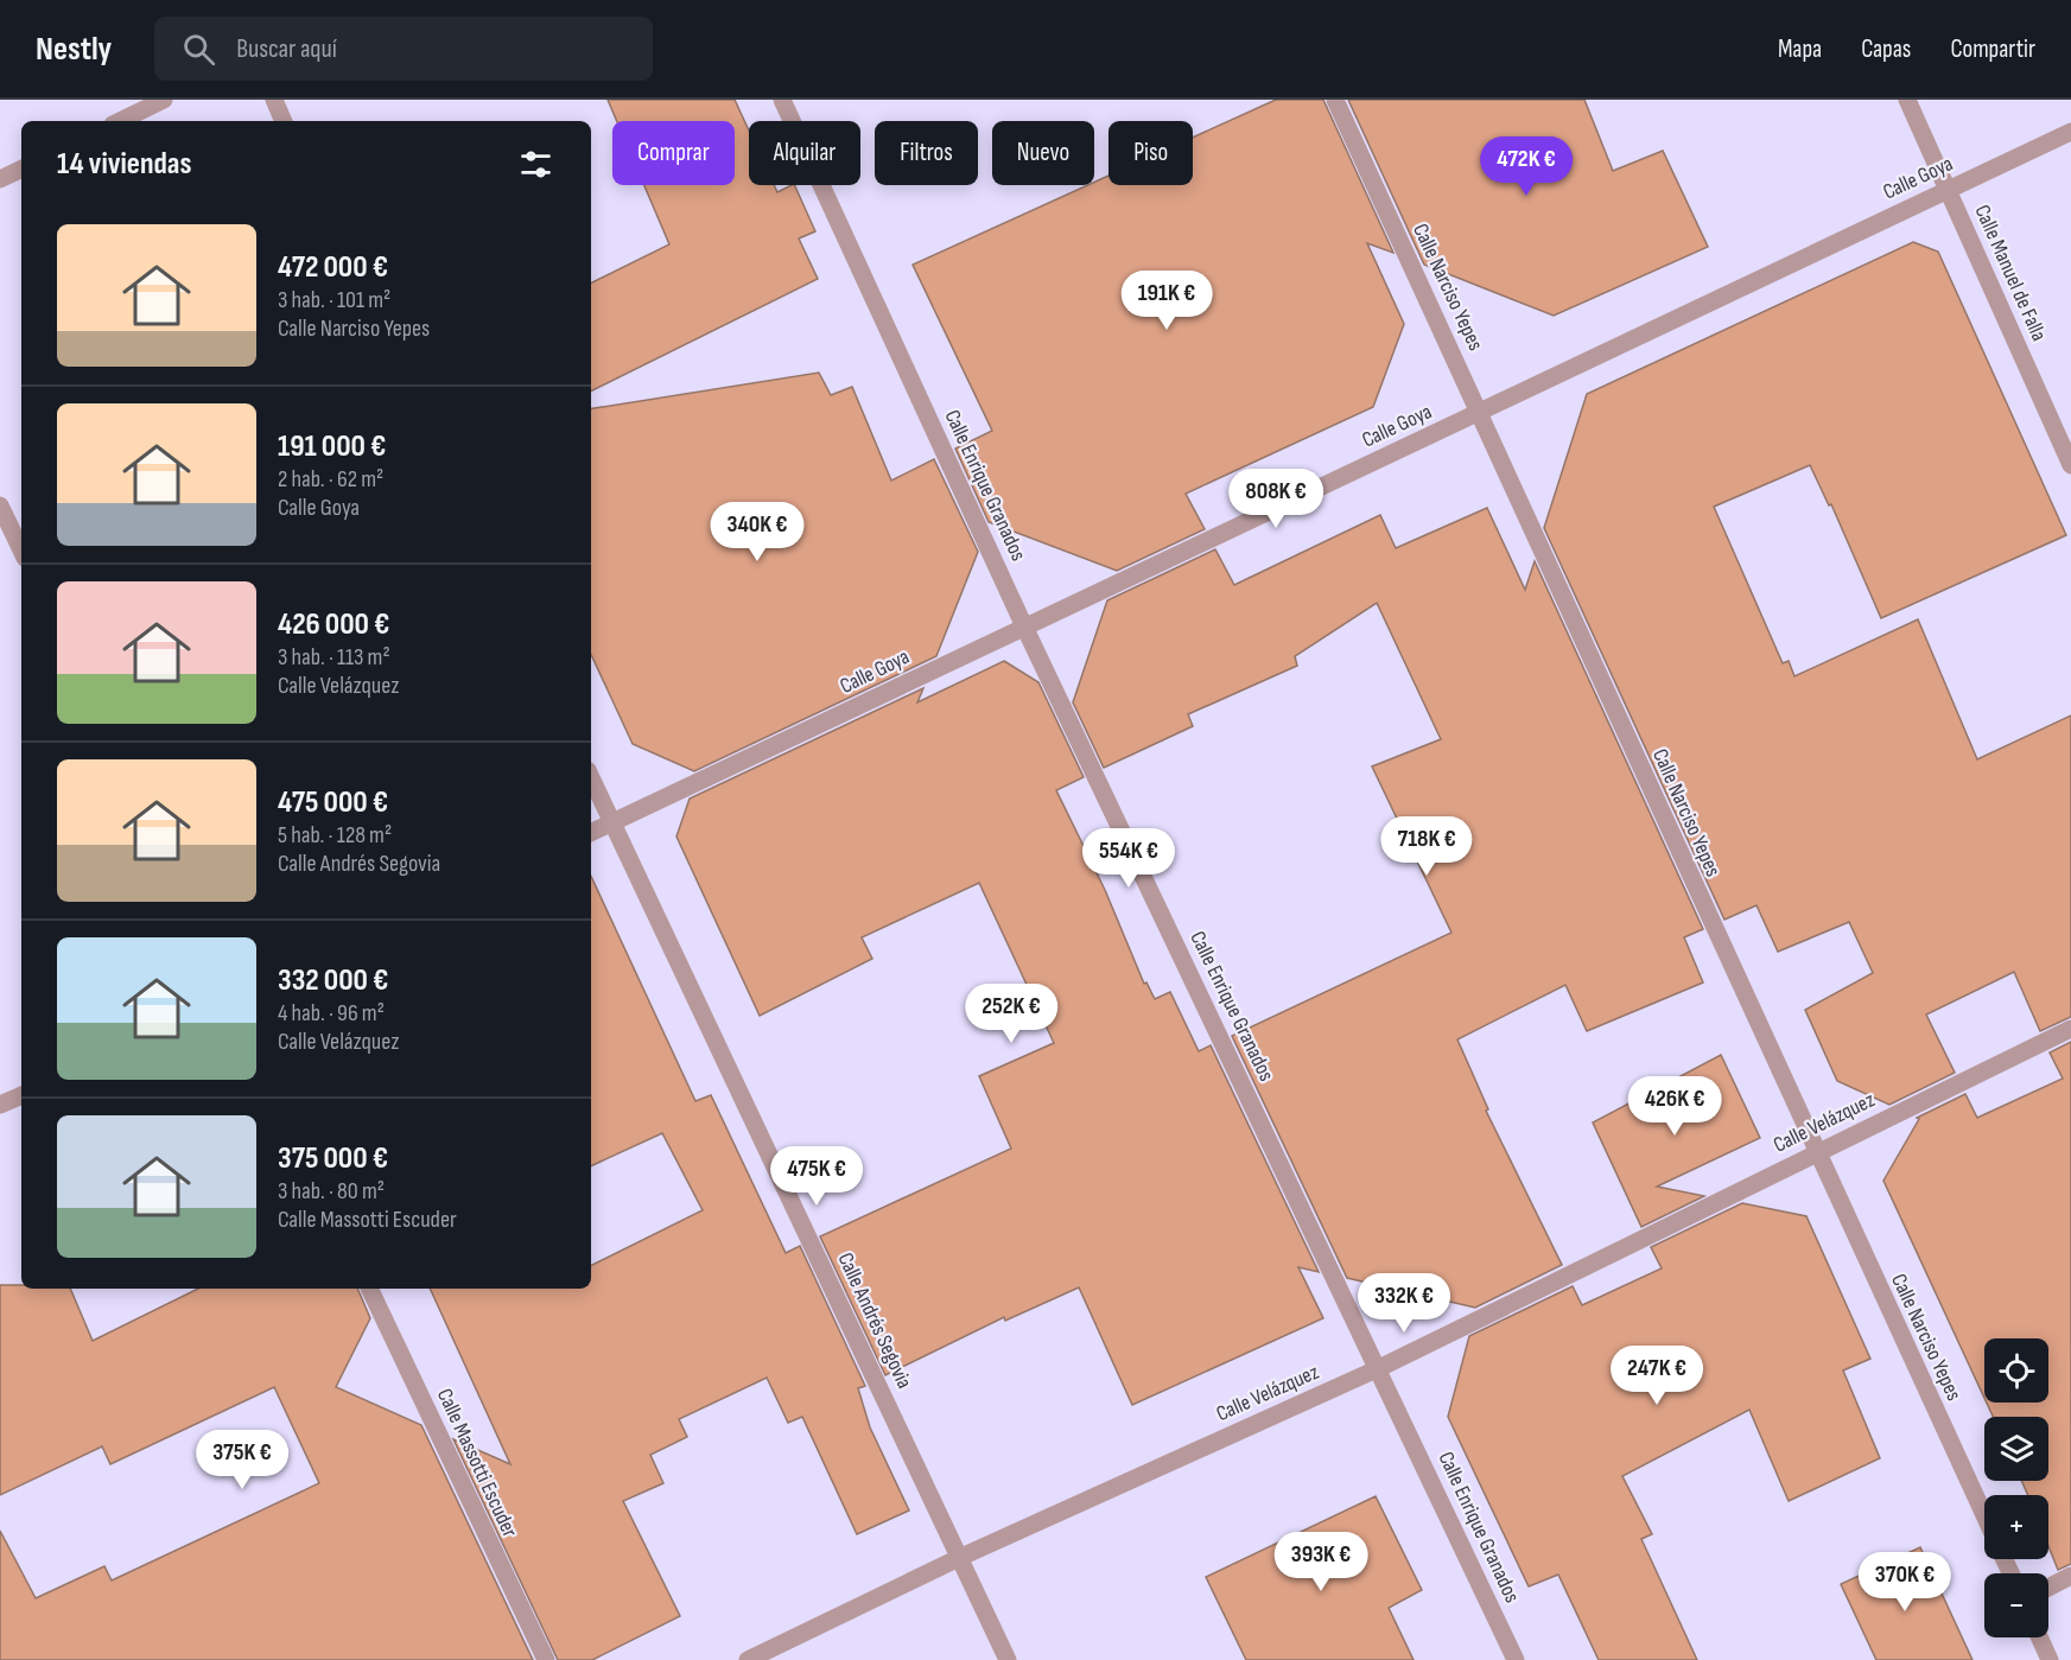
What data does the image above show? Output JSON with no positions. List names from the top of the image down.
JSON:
{
  "streets": {
    "street": [
      "Calle Goya",
      "Calle Manuel de Falla",
      "Calle Narciso Yepes",
      "Calle Enrique Granados",
      "Calle Velázquez",
      "Calle Andrés Segovia",
      "Calle Massotti Escuder"
    ]
  },
  "crossings": [
    ["Calle Goya", "Calle Manuel de Falla"],
    ["Calle Goya", "Calle Narciso Yepes"],
    ["Calle Goya", "Calle Enrique Granados"],
    ["Calle Goya", "Calle Andrés Segovia"],
    ["Calle Narciso Yepes", "Calle Velázquez"],
    ["Calle Enrique Granados", "Calle Velázquez"],
    ["Calle Velázquez", "Calle Andrés Segovia"]
  ],
  "page": {
    "header": "Nestly",
    "search": "Buscar aquí",
    "nav": ["Mapa", "Capas", "Compartir"],
    "chip": [
      "Comprar",
      "Alquilar",
      "Filtros",
      "Nuevo",
      "Piso"
    ],
    "heading": "14 viviendas",
    "price": [
      "472K €",
      "191K €",
      "808K €",
      "340K €",
      "718K €",
      "554K €",
      "252K €",
      "426K €",
      "475K €",
      "332K €",
      "247K €",
      "375K €",
      "393K €",
      "370K €"
    ],
    "list": [
      {
        "name": "472 000 €",
        "note": "3 hab. · 101 m² · Calle Narciso Yepes"
      },
      {
        "name": "191 000 €",
        "note": "2 hab. · 62 m² · Calle Goya"
      },
      {
        "name": "426 000 €",
        "note": "3 hab. · 113 m² · Calle Velázquez"
      },
      {
        "name": "475 000 €",
        "note": "5 hab. · 128 m² · Calle Andrés Segovia"
      },
      {
        "name": "332 000 €",
        "note": "4 hab. · 96 m² · Calle Velázquez"
      },
      {
        "name": "375 000 €",
        "note": "3 hab. · 80 m² · Calle Massotti Escuder"
      }
    ],
    "map_buttons": ["+", "−"]
  }
}
